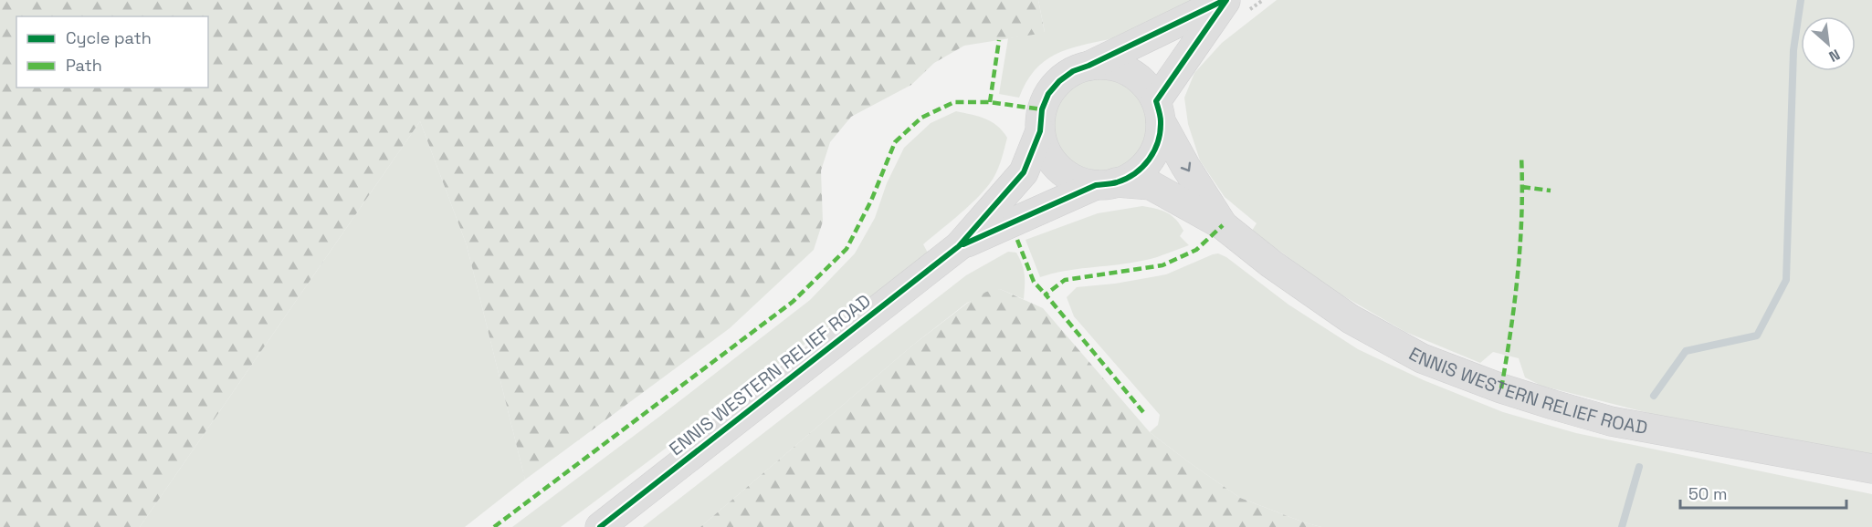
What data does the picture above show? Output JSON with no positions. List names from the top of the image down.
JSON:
{
  "streets": {
    "main road": ["ENNIS WESTERN RELIEF ROAD"]
  },
  "legend": ["Cycle path", "Path"],
  "scale_bar": "50 m",
  "north": "bottom right"
}
